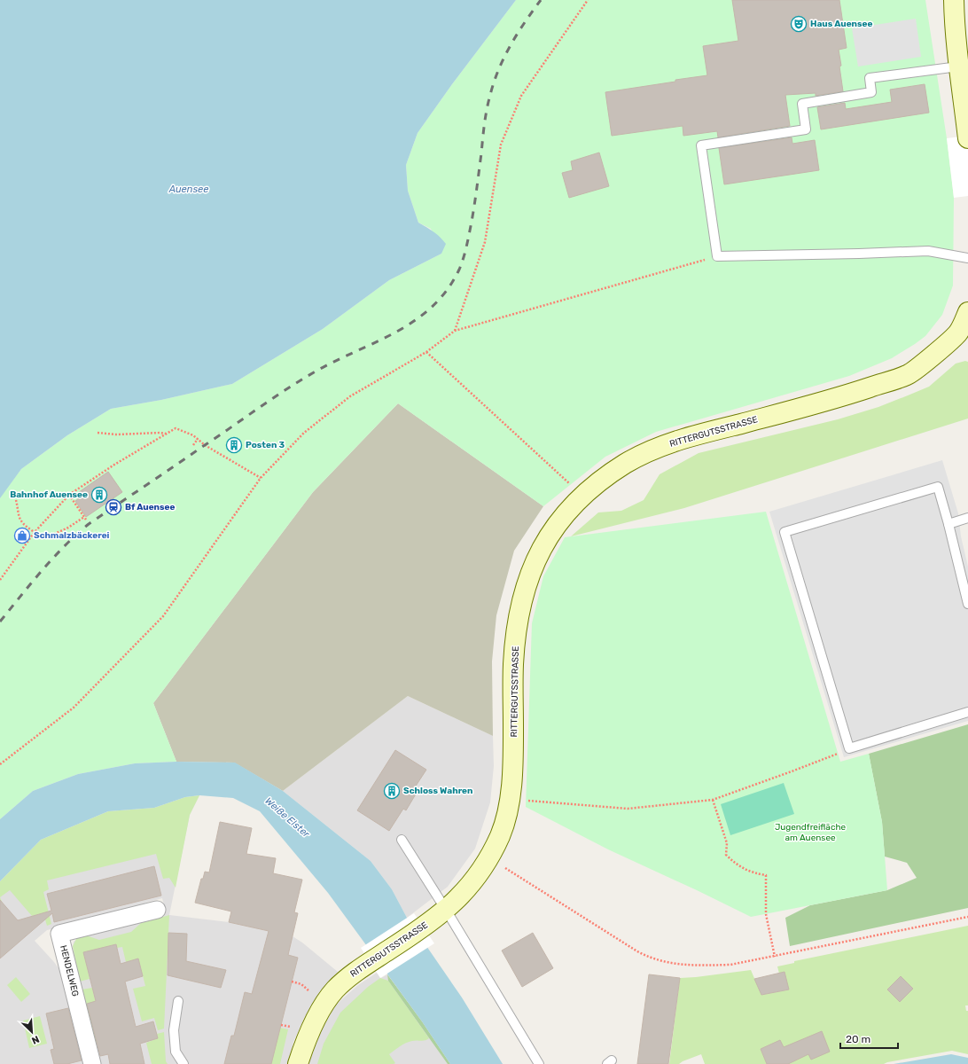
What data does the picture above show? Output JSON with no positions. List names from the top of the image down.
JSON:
{
  "streets": {
    "main road": ["RITTERGUTSSTRASSE"],
    "street": ["HENDELWEG"]
  },
  "water": ["Auensee", "Weiße Elster"],
  "parks": ["Jugendfreifläche am Auensee"],
  "places": {
    "theatre": ["Haus Auensee"],
    "building": ["Posten 3", "Bahnhof Auensee", "Schloss Wahren"],
    "station": ["Bf Auensee"],
    "shop": ["Schmalzbäckerei"]
  },
  "scale_bar": "20 m",
  "north": "bottom right"
}
